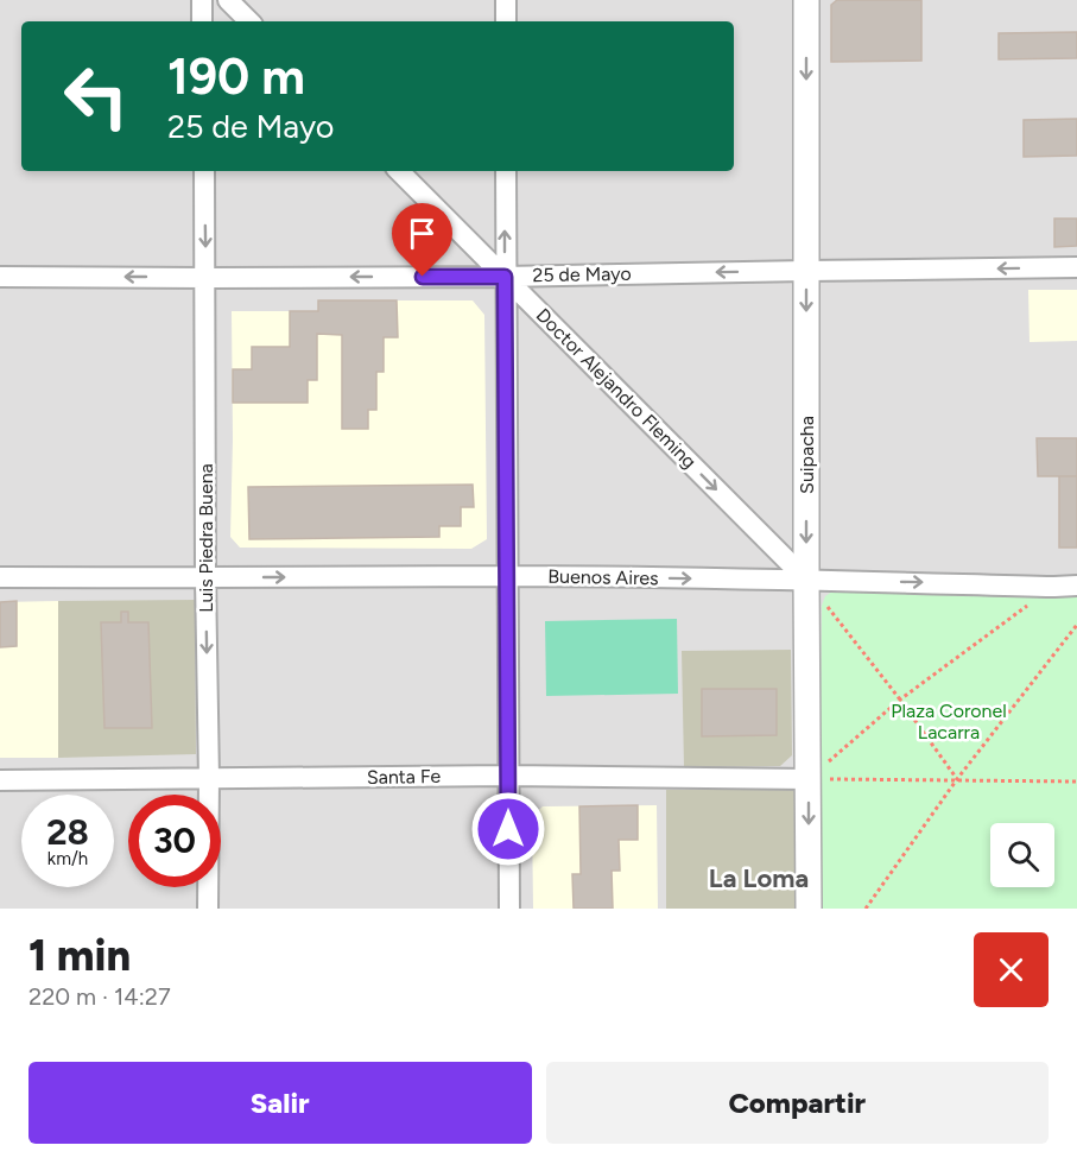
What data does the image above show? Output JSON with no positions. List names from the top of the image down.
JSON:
{
  "streets": {
    "street": [
      "25 de Mayo",
      "Doctor Alejandro Fleming",
      "Suipacha",
      "Luis Piedra Buena",
      "Buenos Aires",
      "Santa Fe"
    ]
  },
  "crossings": [
    ["25 de Mayo", "Doctor Alejandro Fleming"],
    ["25 de Mayo", "Suipacha"],
    ["25 de Mayo", "Luis Piedra Buena"],
    ["Doctor Alejandro Fleming", "Suipacha"],
    ["Doctor Alejandro Fleming", "Buenos Aires"],
    ["Suipacha", "Buenos Aires"],
    ["Suipacha", "Santa Fe"],
    ["Luis Piedra Buena", "Buenos Aires"],
    ["Luis Piedra Buena", "Santa Fe"]
  ],
  "one_way": [
    "25 de Mayo",
    "Doctor Alejandro Fleming",
    "Suipacha",
    "Luis Piedra Buena",
    "Buenos Aires"
  ],
  "districts": ["La Loma"],
  "parks": ["Plaza Coronel Lacarra"],
  "page": {
    "turn": ["190 m", "25 de Mayo"],
    "speed": "28 km/h",
    "limit": "30",
    "heading": ["1 min", "220 m · 14:27"],
    "buttons": ["Salir", "Compartir"]
  }
}
